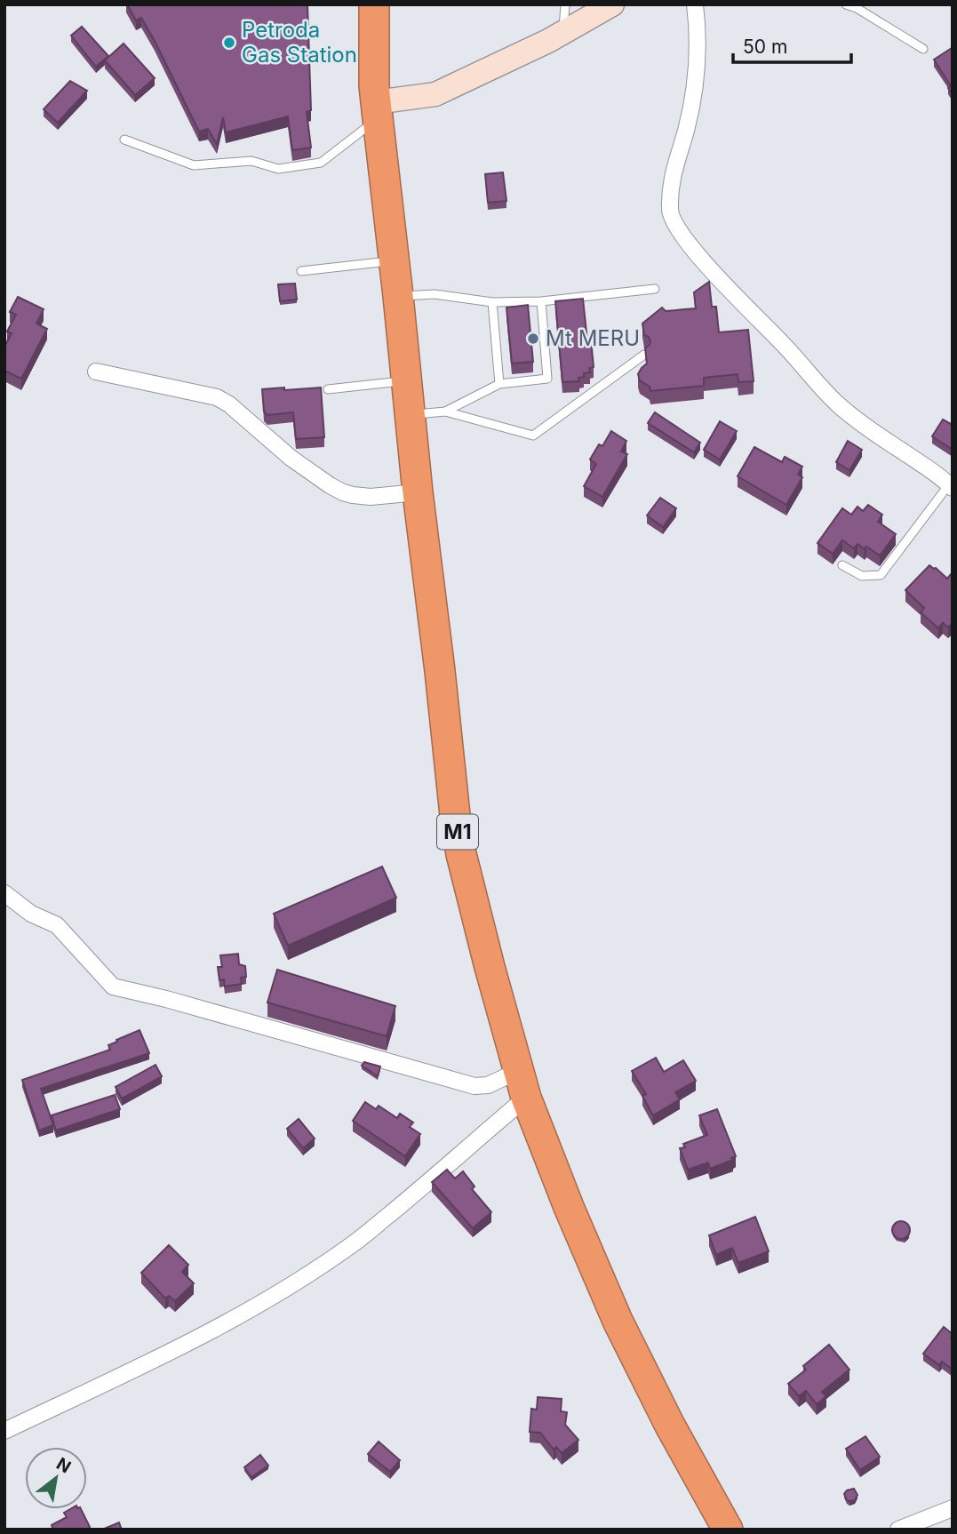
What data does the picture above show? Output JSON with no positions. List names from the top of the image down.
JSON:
{
  "streets": {
    "highway": ["M1"]
  },
  "places": ["Petroda Gas Station", "Mt MERU"],
  "scale_bar": "50 m",
  "north": "top right"
}
